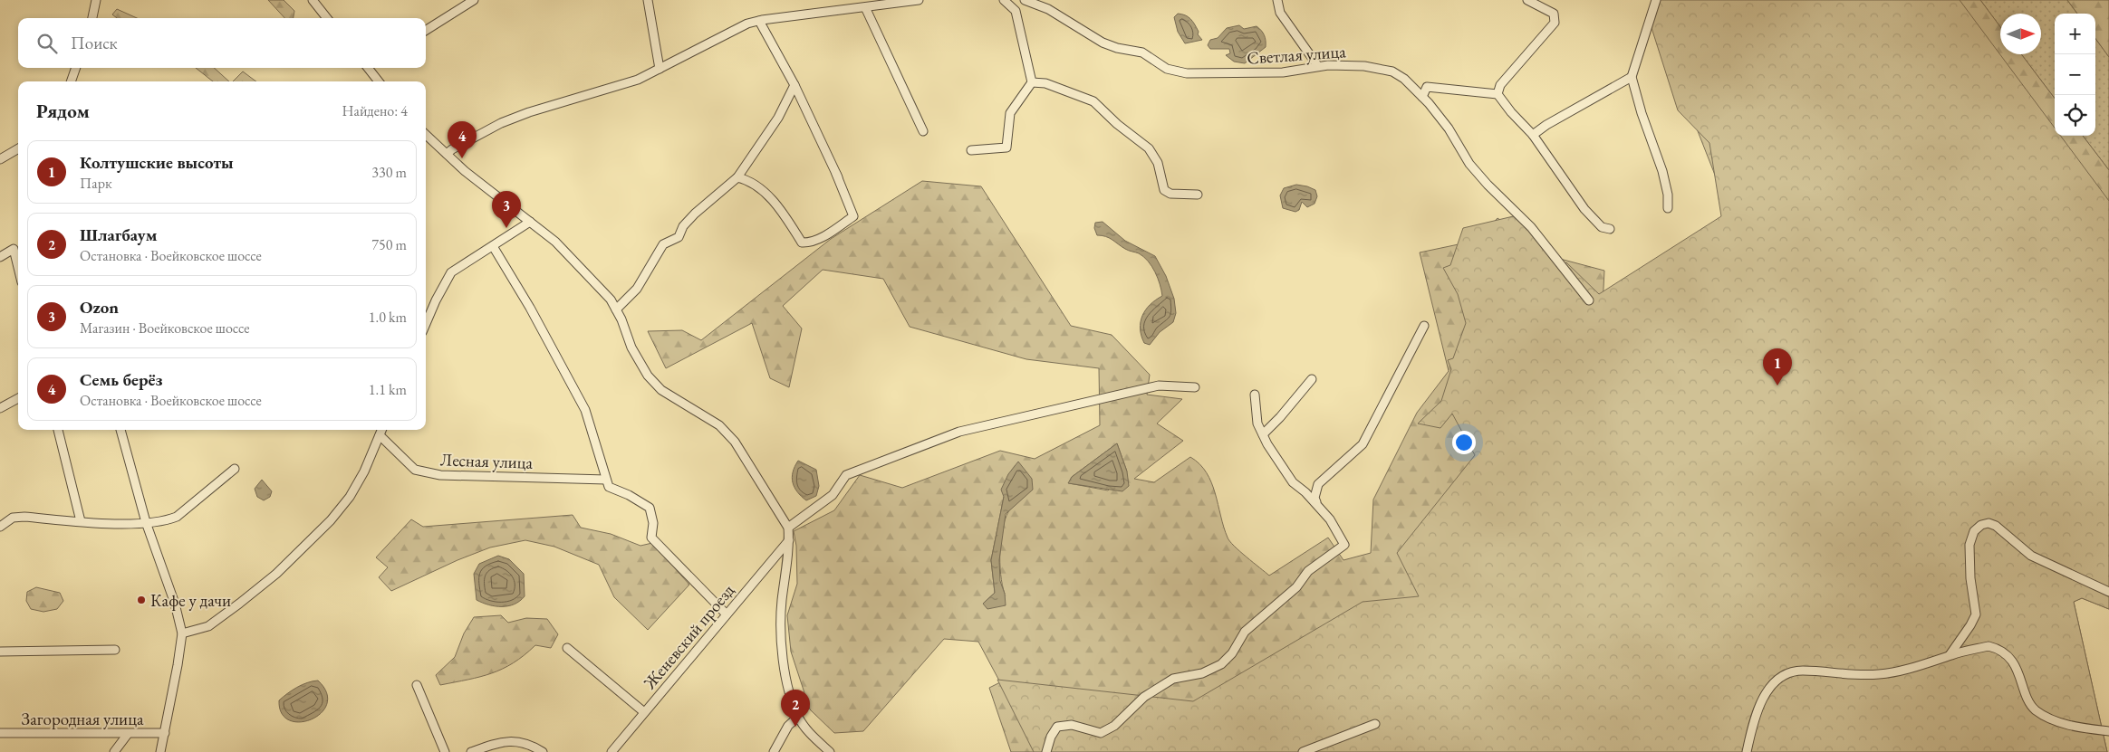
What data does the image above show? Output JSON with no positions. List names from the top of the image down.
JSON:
{
  "streets": {
    "street": [
      "Светлая улица",
      "Лесная улица",
      "Женевский проезд",
      "Загородная улица"
    ]
  },
  "places": ["Кафе у дачи"],
  "north": "right",
  "page": {
    "map_buttons": ["+", "−"],
    "search": "Поиск",
    "heading": ["Рядом", "Найдено: 4"],
    "pins": [
      "4",
      "3",
      "1",
      "2"
    ],
    "list": [
      {
        "mark": "1",
        "name": "Колтушские высоты",
        "note": "Парк",
        "value": "330 m"
      },
      {
        "mark": "2",
        "name": "Шлагбаум",
        "note": "Остановка · Воейковское шоссе",
        "value": "750 m"
      },
      {
        "mark": "3",
        "name": "Ozon",
        "note": "Магазин · Воейковское шоссе",
        "value": "1.0 km"
      },
      {
        "mark": "4",
        "name": "Семь берёз",
        "note": "Остановка · Воейковское шоссе",
        "value": "1.1 km"
      }
    ]
  }
}
